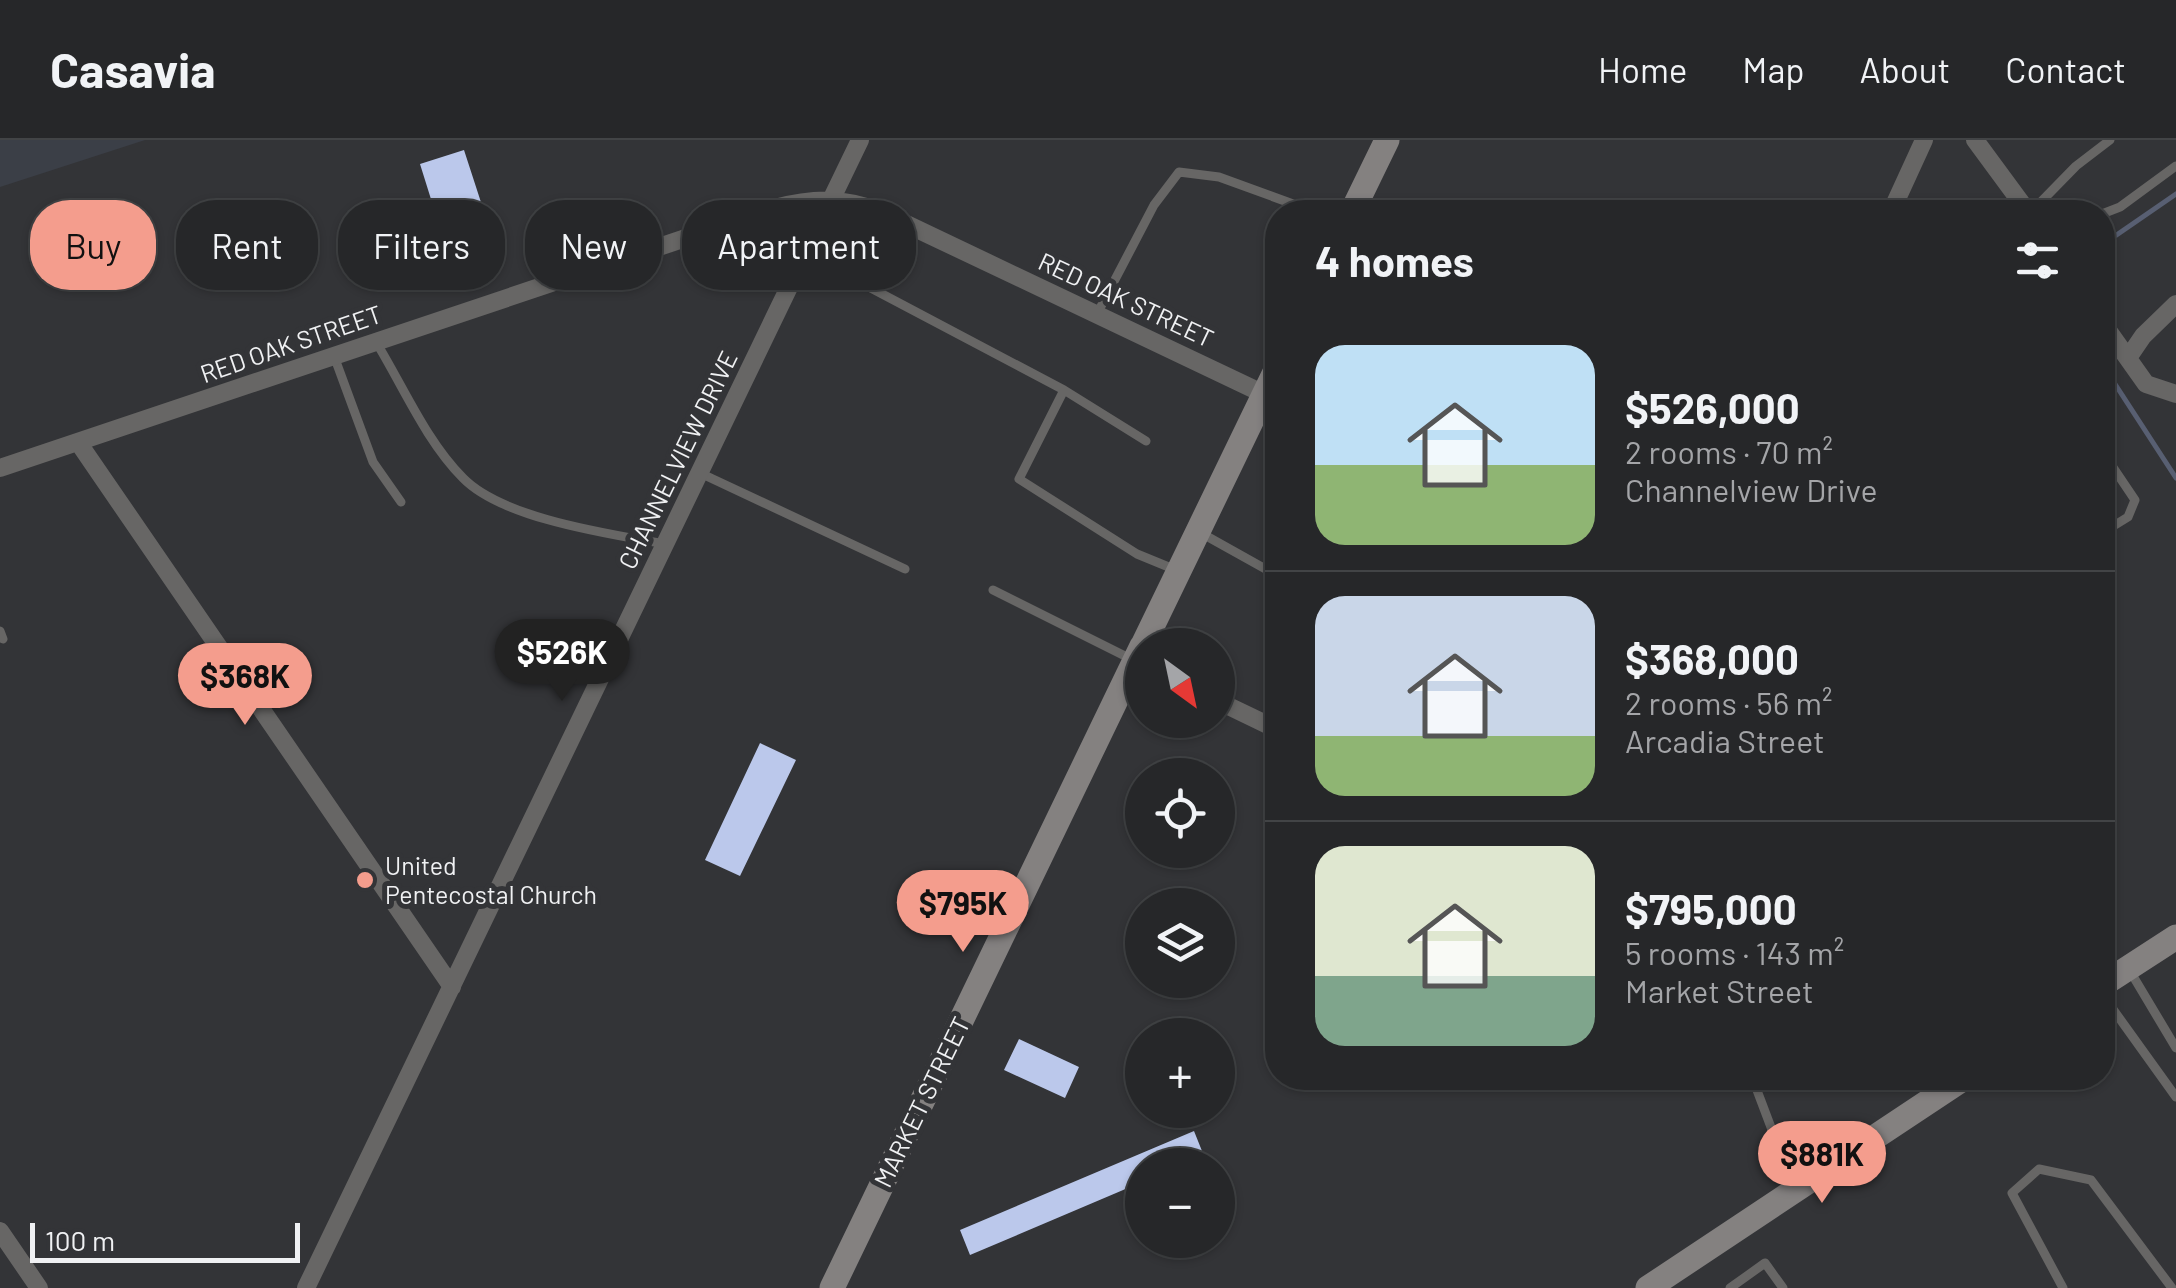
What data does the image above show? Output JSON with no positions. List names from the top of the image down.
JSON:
{
  "streets": {
    "street": ["RED OAK STREET", "CHANNELVIEW DRIVE", "MARKET STREET"]
  },
  "crossings": [
    ["RED OAK STREET", "CHANNELVIEW DRIVE"],
    ["RED OAK STREET", "MARKET STREET"]
  ],
  "places": ["United Pentecostal Church"],
  "scale_bar": "100 m",
  "north": "bottom right",
  "page": {
    "header": "Casavia",
    "nav": [
      "Home",
      "Map",
      "About",
      "Contact"
    ],
    "chip": [
      "Buy",
      "Rent",
      "Filters",
      "New",
      "Apartment"
    ],
    "heading": "4 homes",
    "list": [
      {
        "name": "$526,000",
        "note": "2 rooms · 70 m² · Channelview Drive"
      },
      {
        "name": "$368,000",
        "note": "2 rooms · 56 m² · Arcadia Street"
      },
      {
        "name": "$795,000",
        "note": "5 rooms · 143 m² · Market Street"
      }
    ],
    "price": [
      "$526K",
      "$368K",
      "$795K",
      "$881K"
    ],
    "map_buttons": ["+", "−"],
    "scale": "100 m"
  }
}
